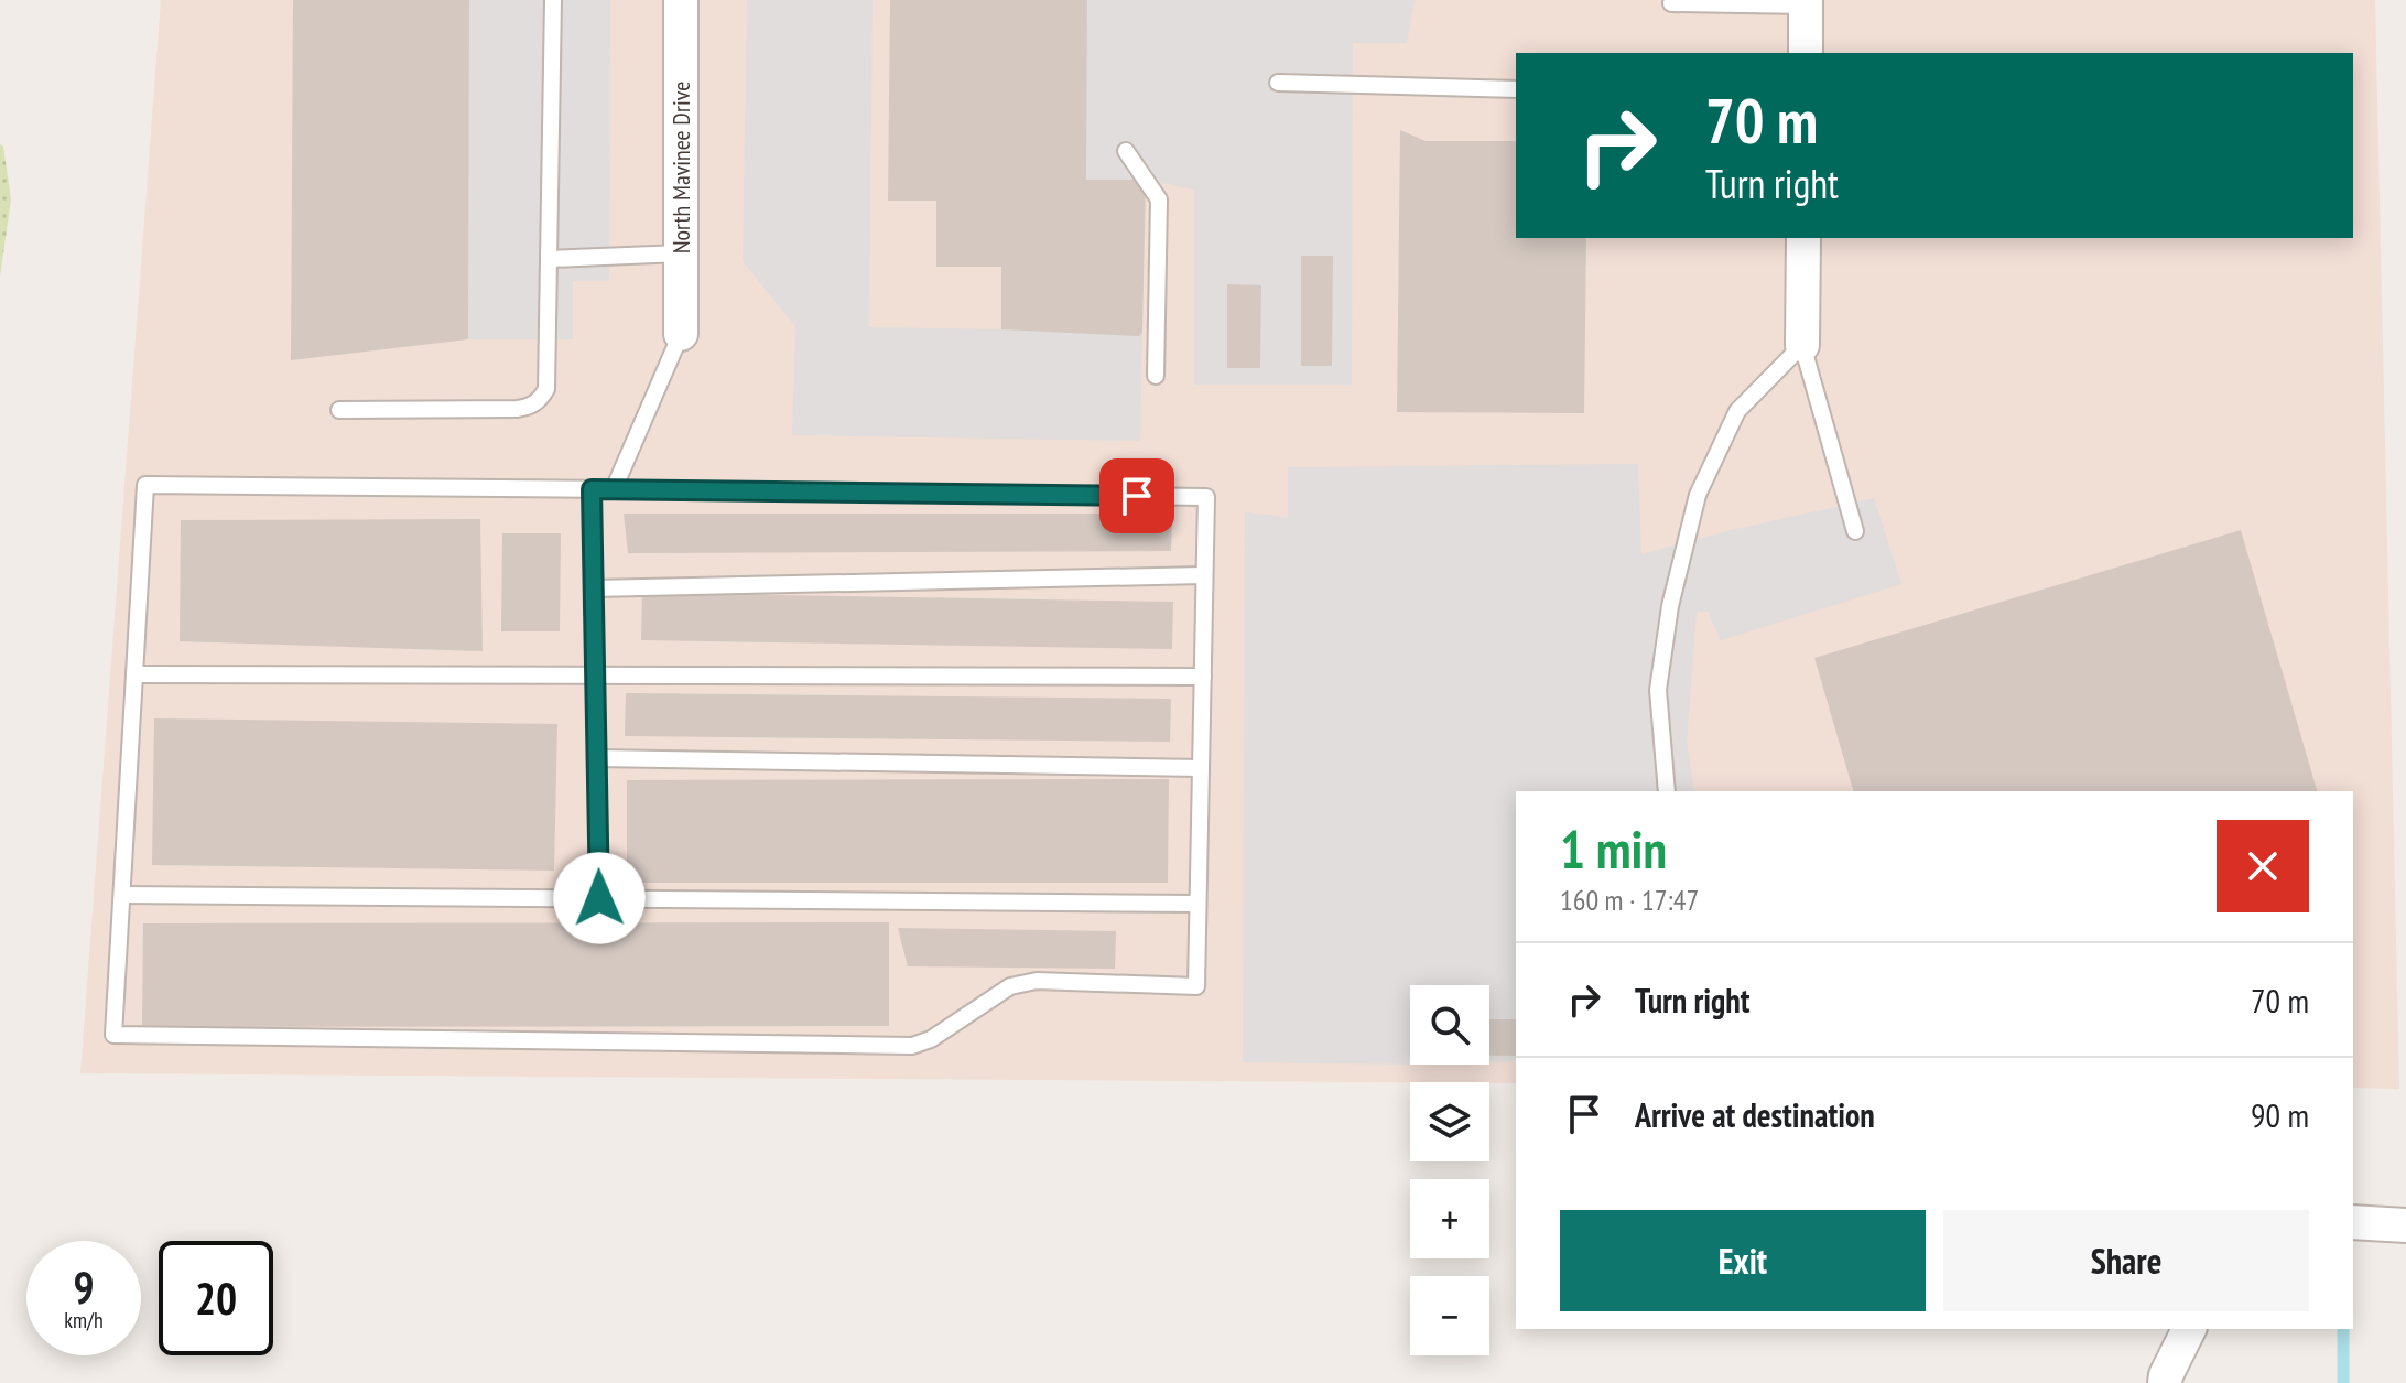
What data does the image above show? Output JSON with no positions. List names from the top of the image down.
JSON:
{
  "streets": {
    "street": ["North Mavinee Drive"]
  },
  "page": {
    "turn": ["70 m", "Turn right"],
    "heading": ["1 min", "160 m · 17:47"],
    "list": [
      {
        "name": "Turn right",
        "value": "70 m"
      },
      {
        "name": "Arrive at destination",
        "value": "90 m"
      }
    ],
    "map_buttons": ["+", "−"],
    "buttons": ["Exit", "Share"],
    "speed": "9 km/h",
    "limit": "20"
  }
}
